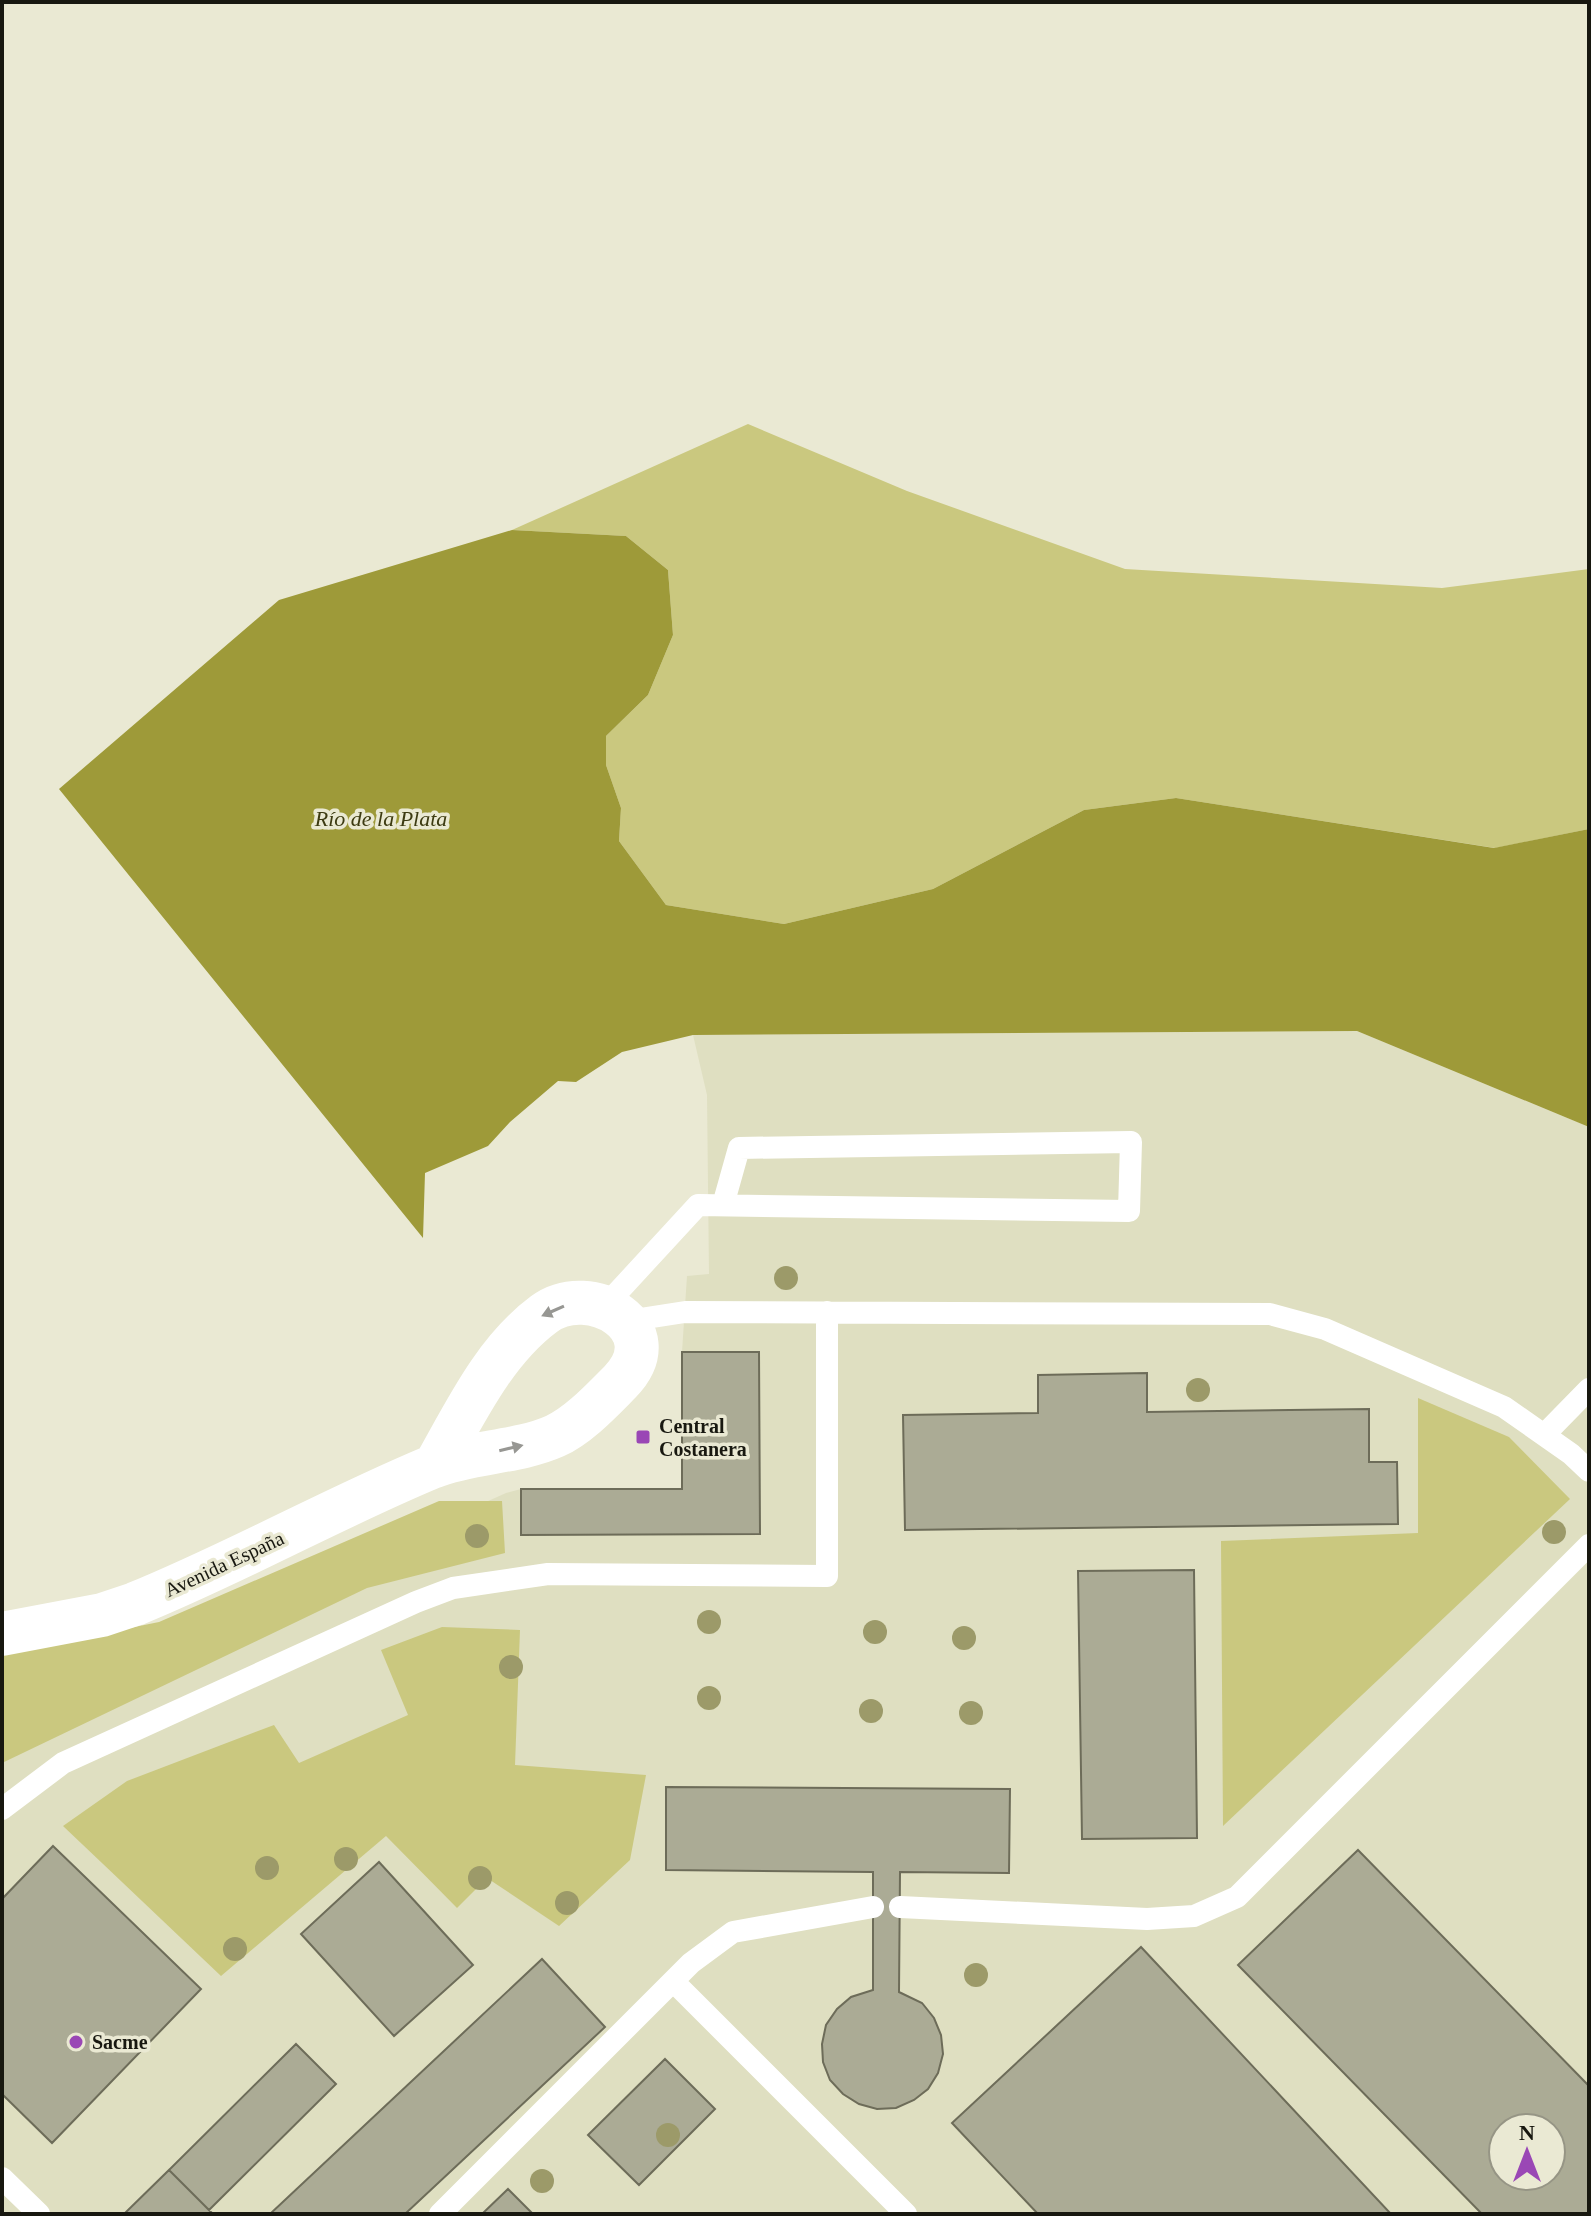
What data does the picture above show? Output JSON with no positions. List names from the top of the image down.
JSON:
{
  "streets": {
    "street": ["Avenida España"]
  },
  "water": ["Río de la Plata"],
  "places": {
    "transit": ["Central Costanera"],
    "other": ["Sacme"]
  },
  "north": "top"
}
